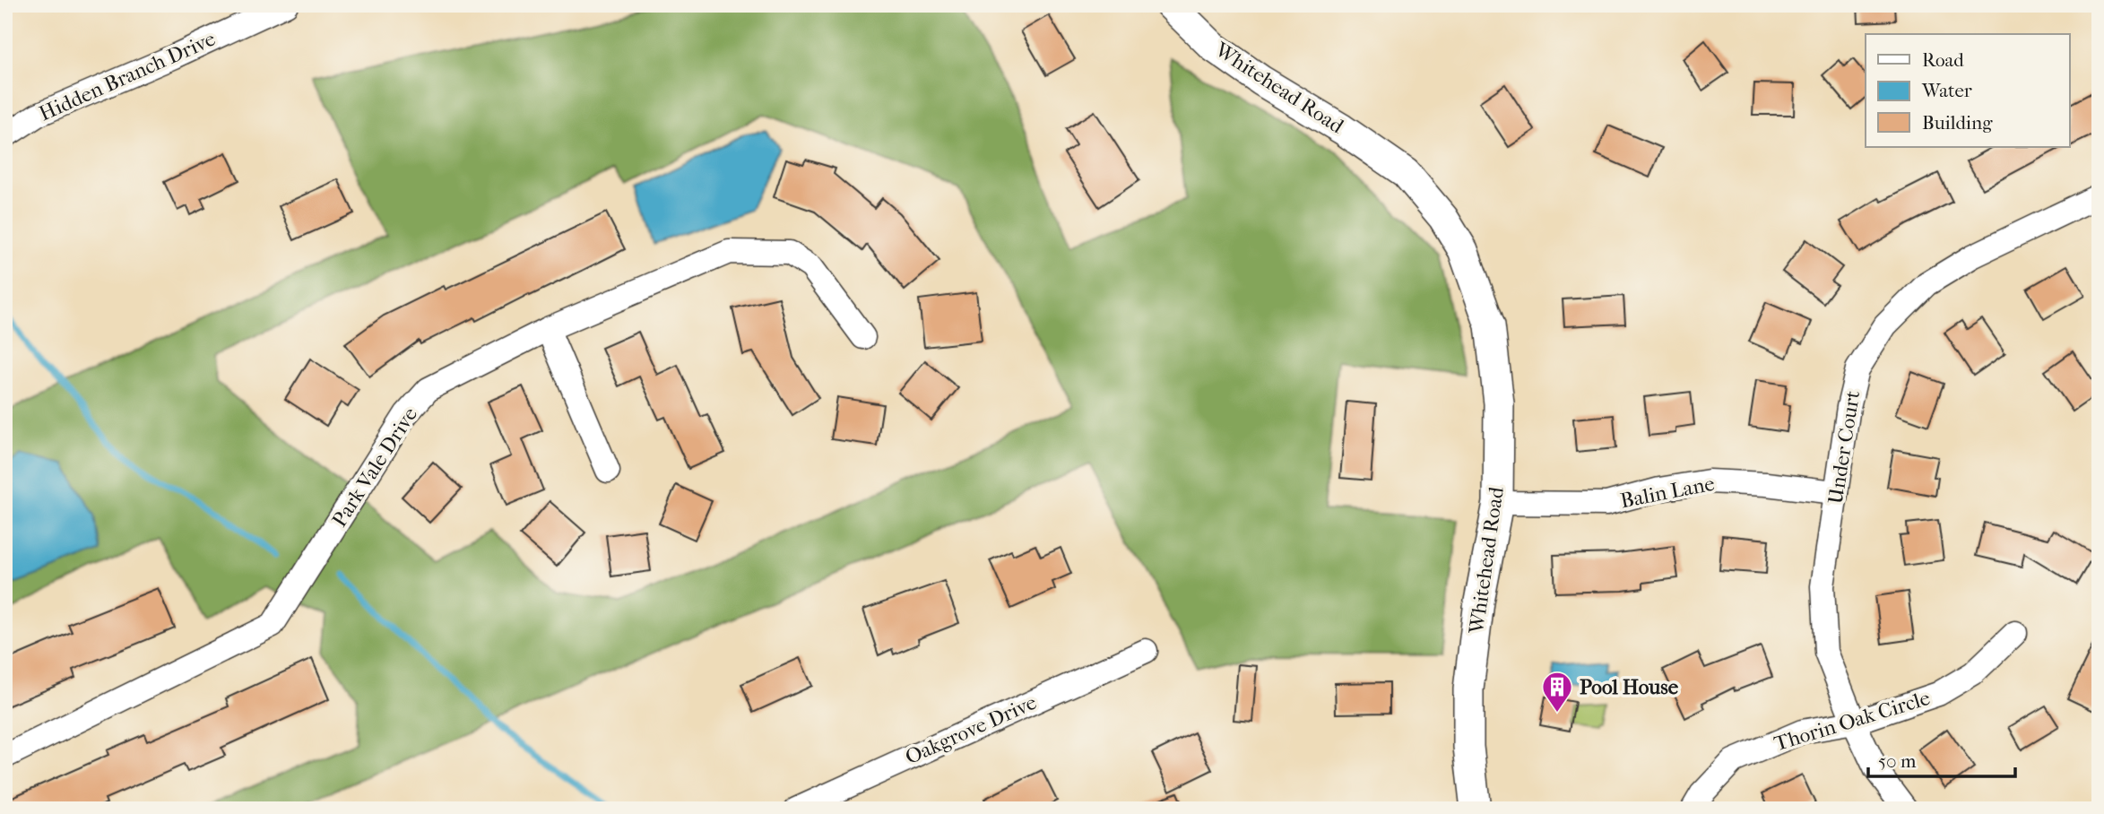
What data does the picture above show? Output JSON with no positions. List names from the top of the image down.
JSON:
{
  "streets": {
    "street": [
      "Hidden Branch Drive",
      "Whitehead Road",
      "Under Court",
      "Park Vale Drive",
      "Balin Lane",
      "Thorin Oak Circle",
      "Oakgrove Drive"
    ]
  },
  "crossings": [
    ["Whitehead Road", "Balin Lane"],
    ["Under Court", "Balin Lane"],
    ["Under Court", "Thorin Oak Circle"]
  ],
  "places": {
    "building": ["Pool House"]
  },
  "legend": ["Road", "Water", "Building"],
  "scale_bar": "50 m"
}
